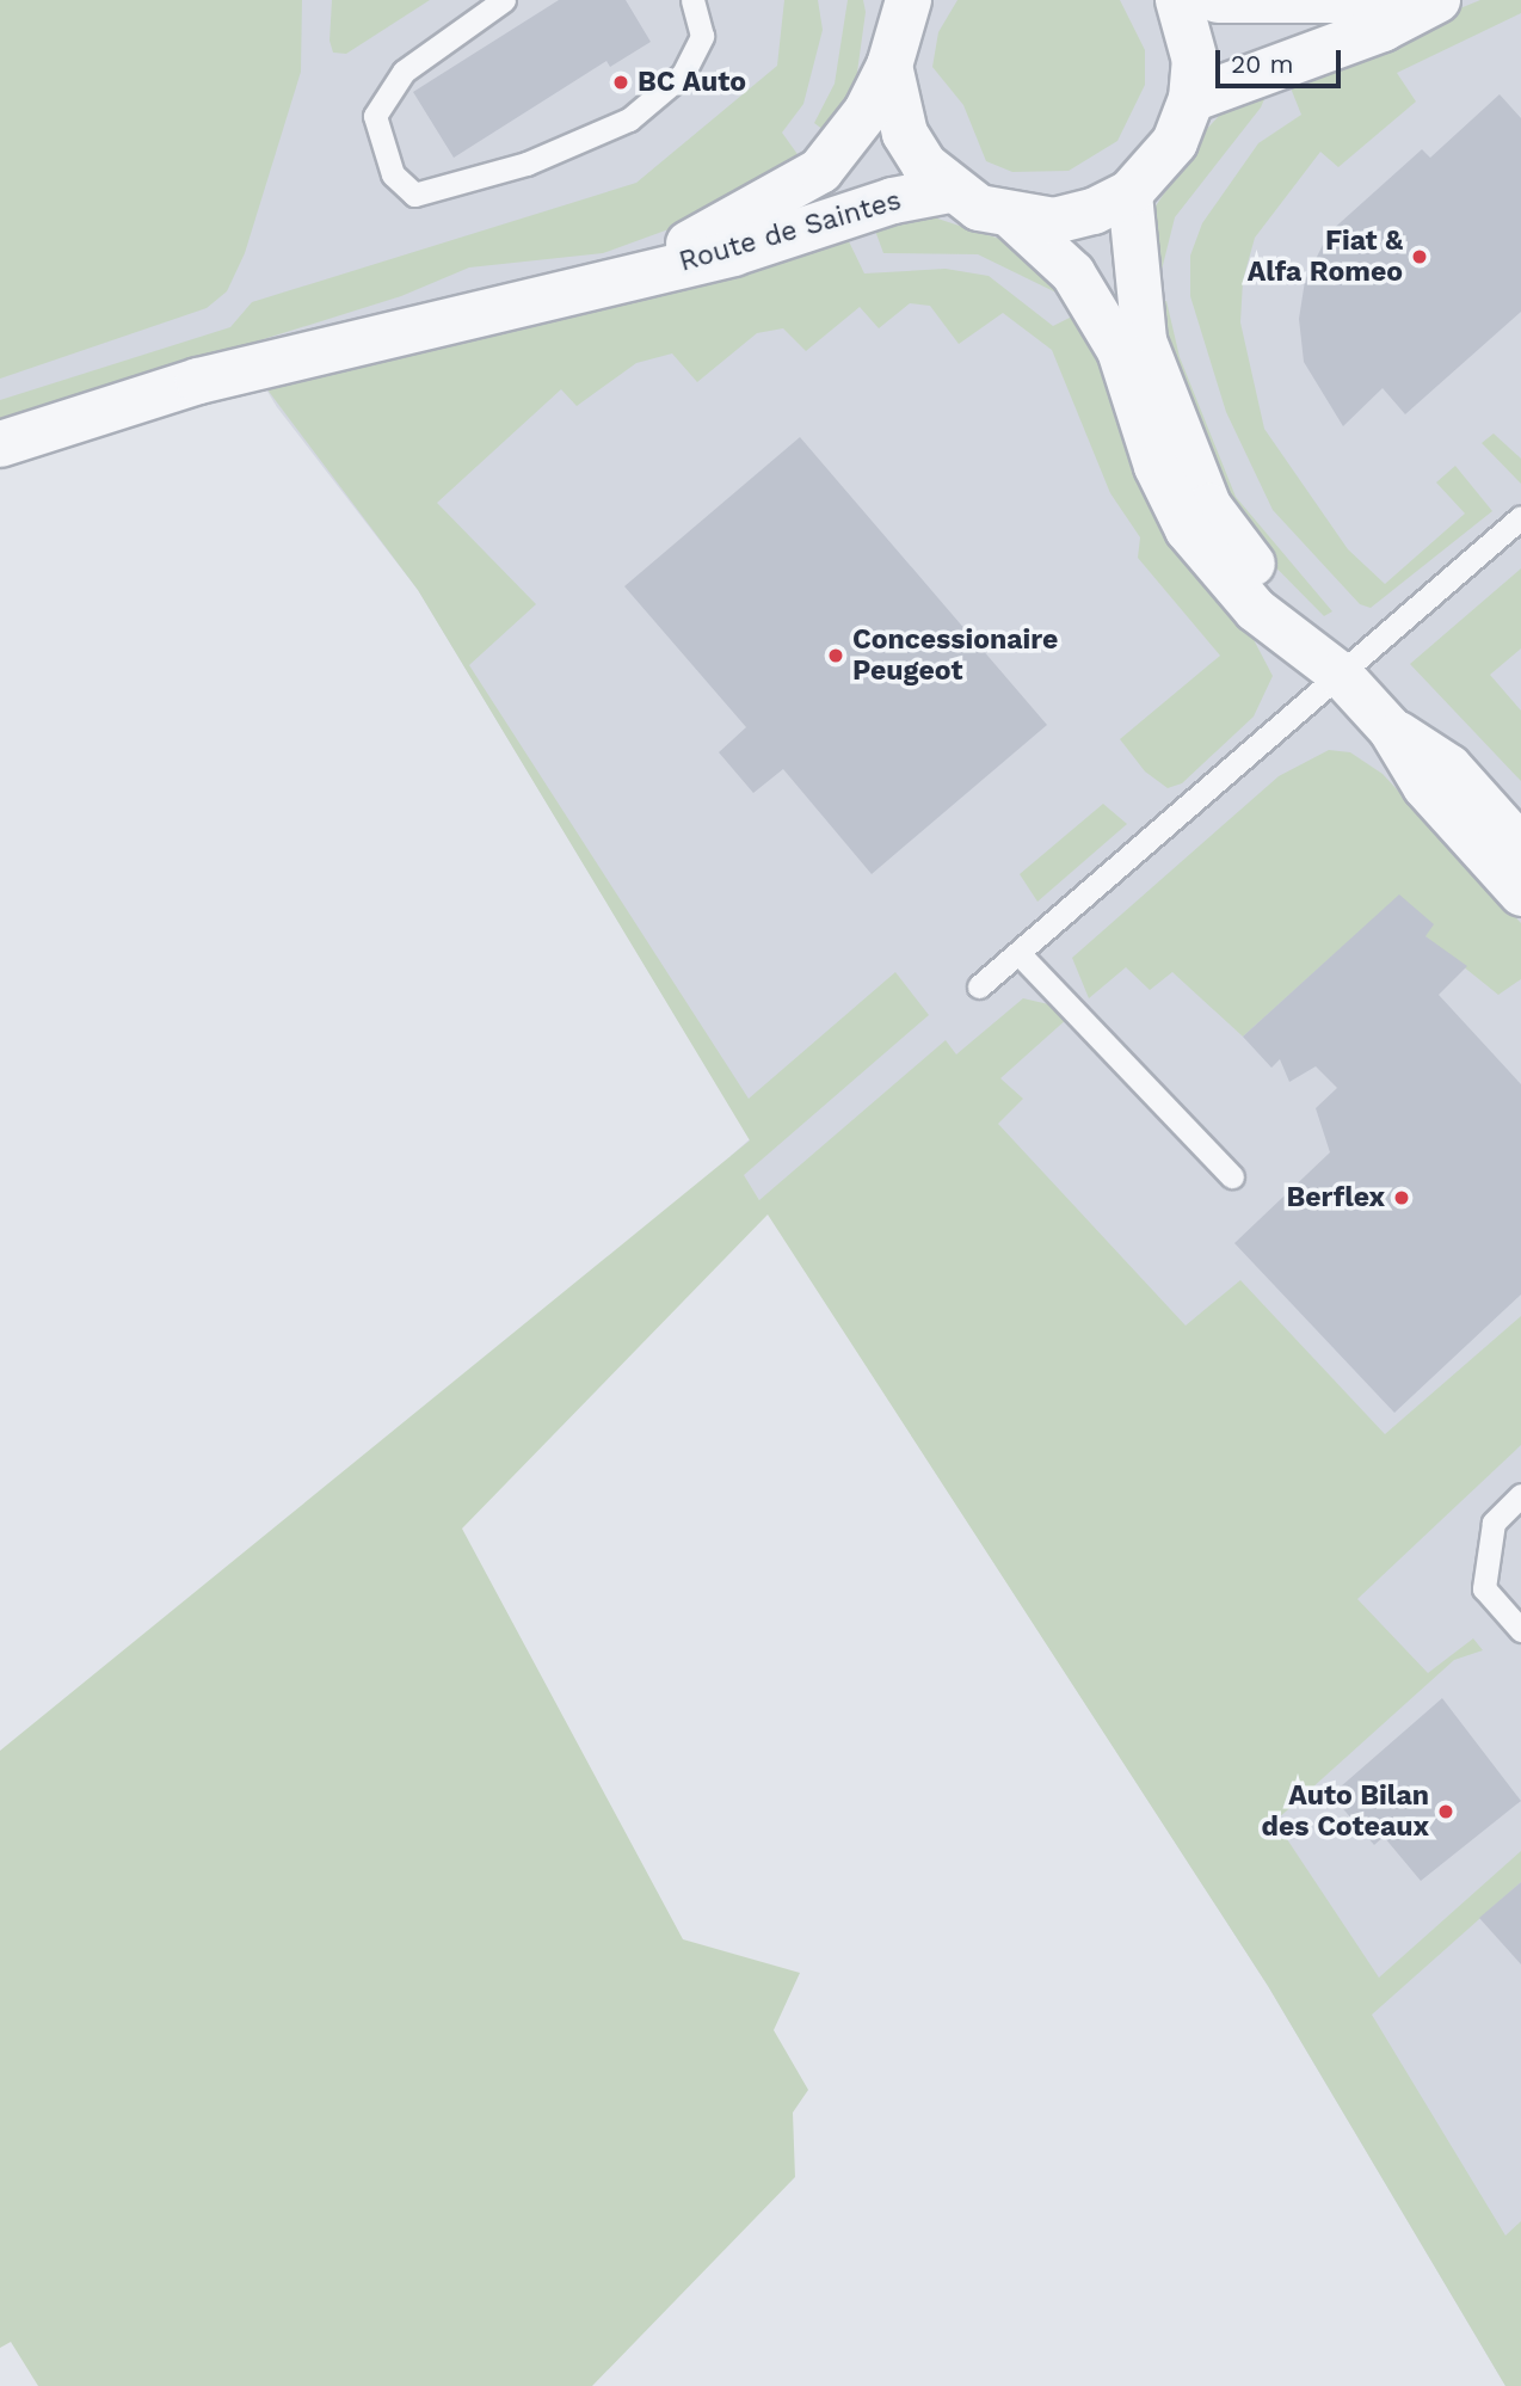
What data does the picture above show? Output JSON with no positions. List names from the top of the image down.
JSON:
{
  "streets": {
    "street": ["Route de Saintes"]
  },
  "places": [
    "BC Auto",
    "Fiat & Alfa Romeo",
    "Concessionaire Peugeot",
    "Berflex",
    "Auto Bilan des Coteaux"
  ],
  "scale_bar": "20 m"
}
